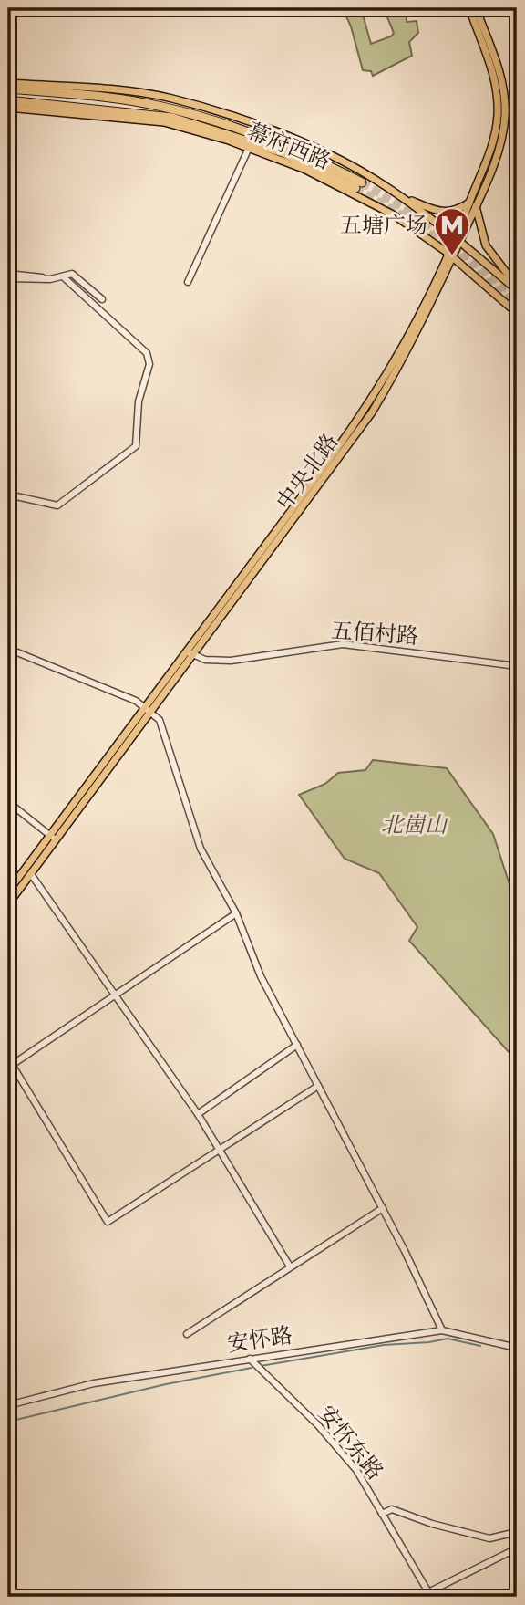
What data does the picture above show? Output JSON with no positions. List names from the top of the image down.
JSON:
{
  "streets": {
    "highway": ["幕府西路"],
    "main road": ["中央北路"],
    "street": ["五佰村路", "安怀路", "安怀东路"]
  },
  "crossings": [
    ["幕府西路", "中央北路"],
    ["中央北路", "五佰村路"],
    ["安怀路", "安怀东路"]
  ],
  "parks": ["北崮山"],
  "places": {
    "metro station": ["五塘广场"]
  }
}
